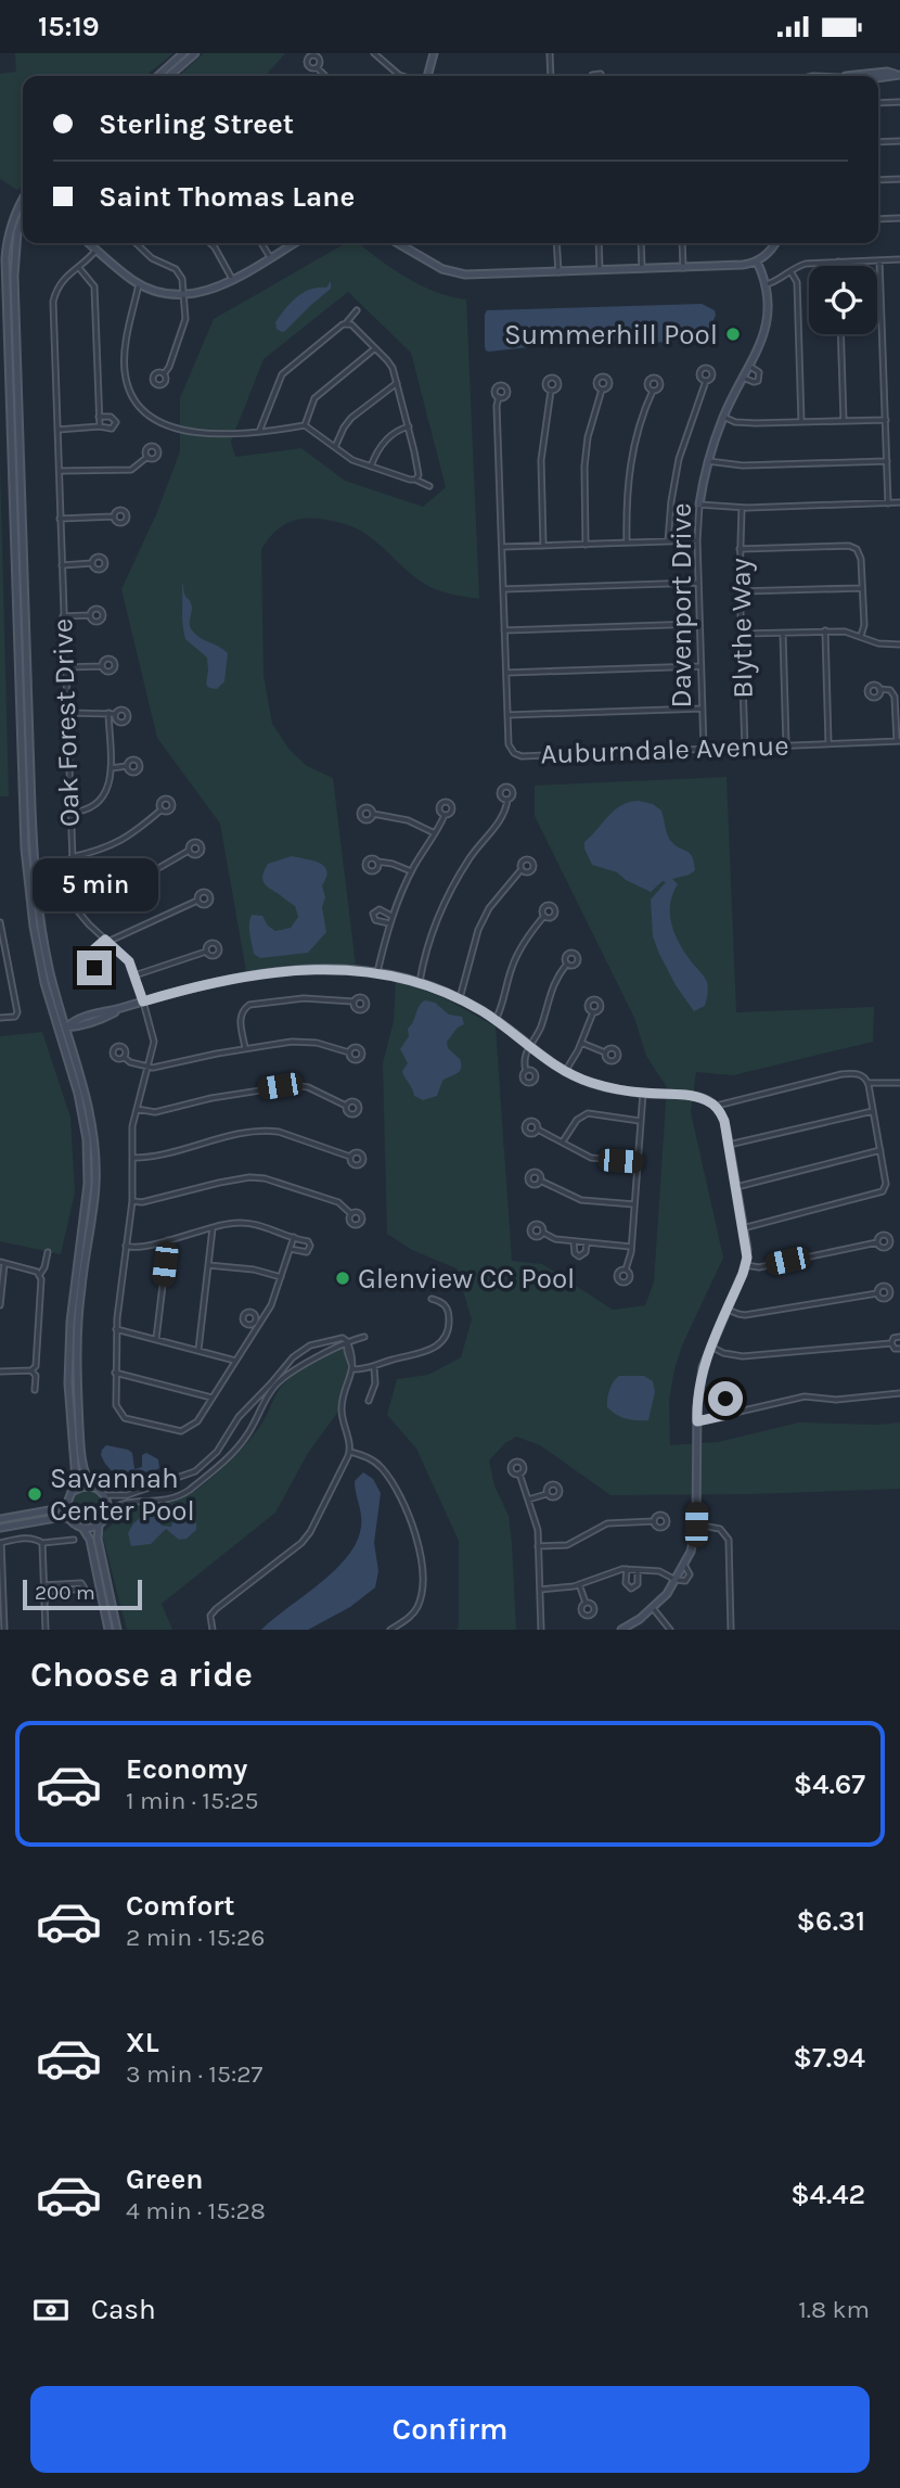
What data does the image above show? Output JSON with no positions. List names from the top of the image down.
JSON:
{
  "streets": {
    "main road": ["Davenport Drive"],
    "street": ["Blythe Way", "Oak Forest Drive", "Auburndale Avenue"]
  },
  "crossings": [
    ["Davenport Drive", "Auburndale Avenue"],
    ["Blythe Way", "Auburndale Avenue"]
  ],
  "places": ["Summerhill Pool", "Glenview CC Pool", "Savannah Center Pool"],
  "scale_bar": "200 m",
  "page": {
    "status": "15:19",
    "banner": ["Sterling Street", "Saint Thomas Lane"],
    "bubble": "5 min",
    "scale": "200 m",
    "heading": "Choose a ride",
    "list": [
      {
        "name": "Economy",
        "note": "1 min · 15:25",
        "value": "$4.67"
      },
      {
        "name": "Comfort",
        "note": "2 min · 15:26",
        "value": "$6.31"
      },
      {
        "name": "XL",
        "note": "3 min · 15:27",
        "value": "$7.94"
      },
      {
        "name": "Green",
        "note": "4 min · 15:28",
        "value": "$4.42"
      }
    ],
    "pay": ["Cash", "1.8 km"],
    "buttons": "Confirm"
  }
}
